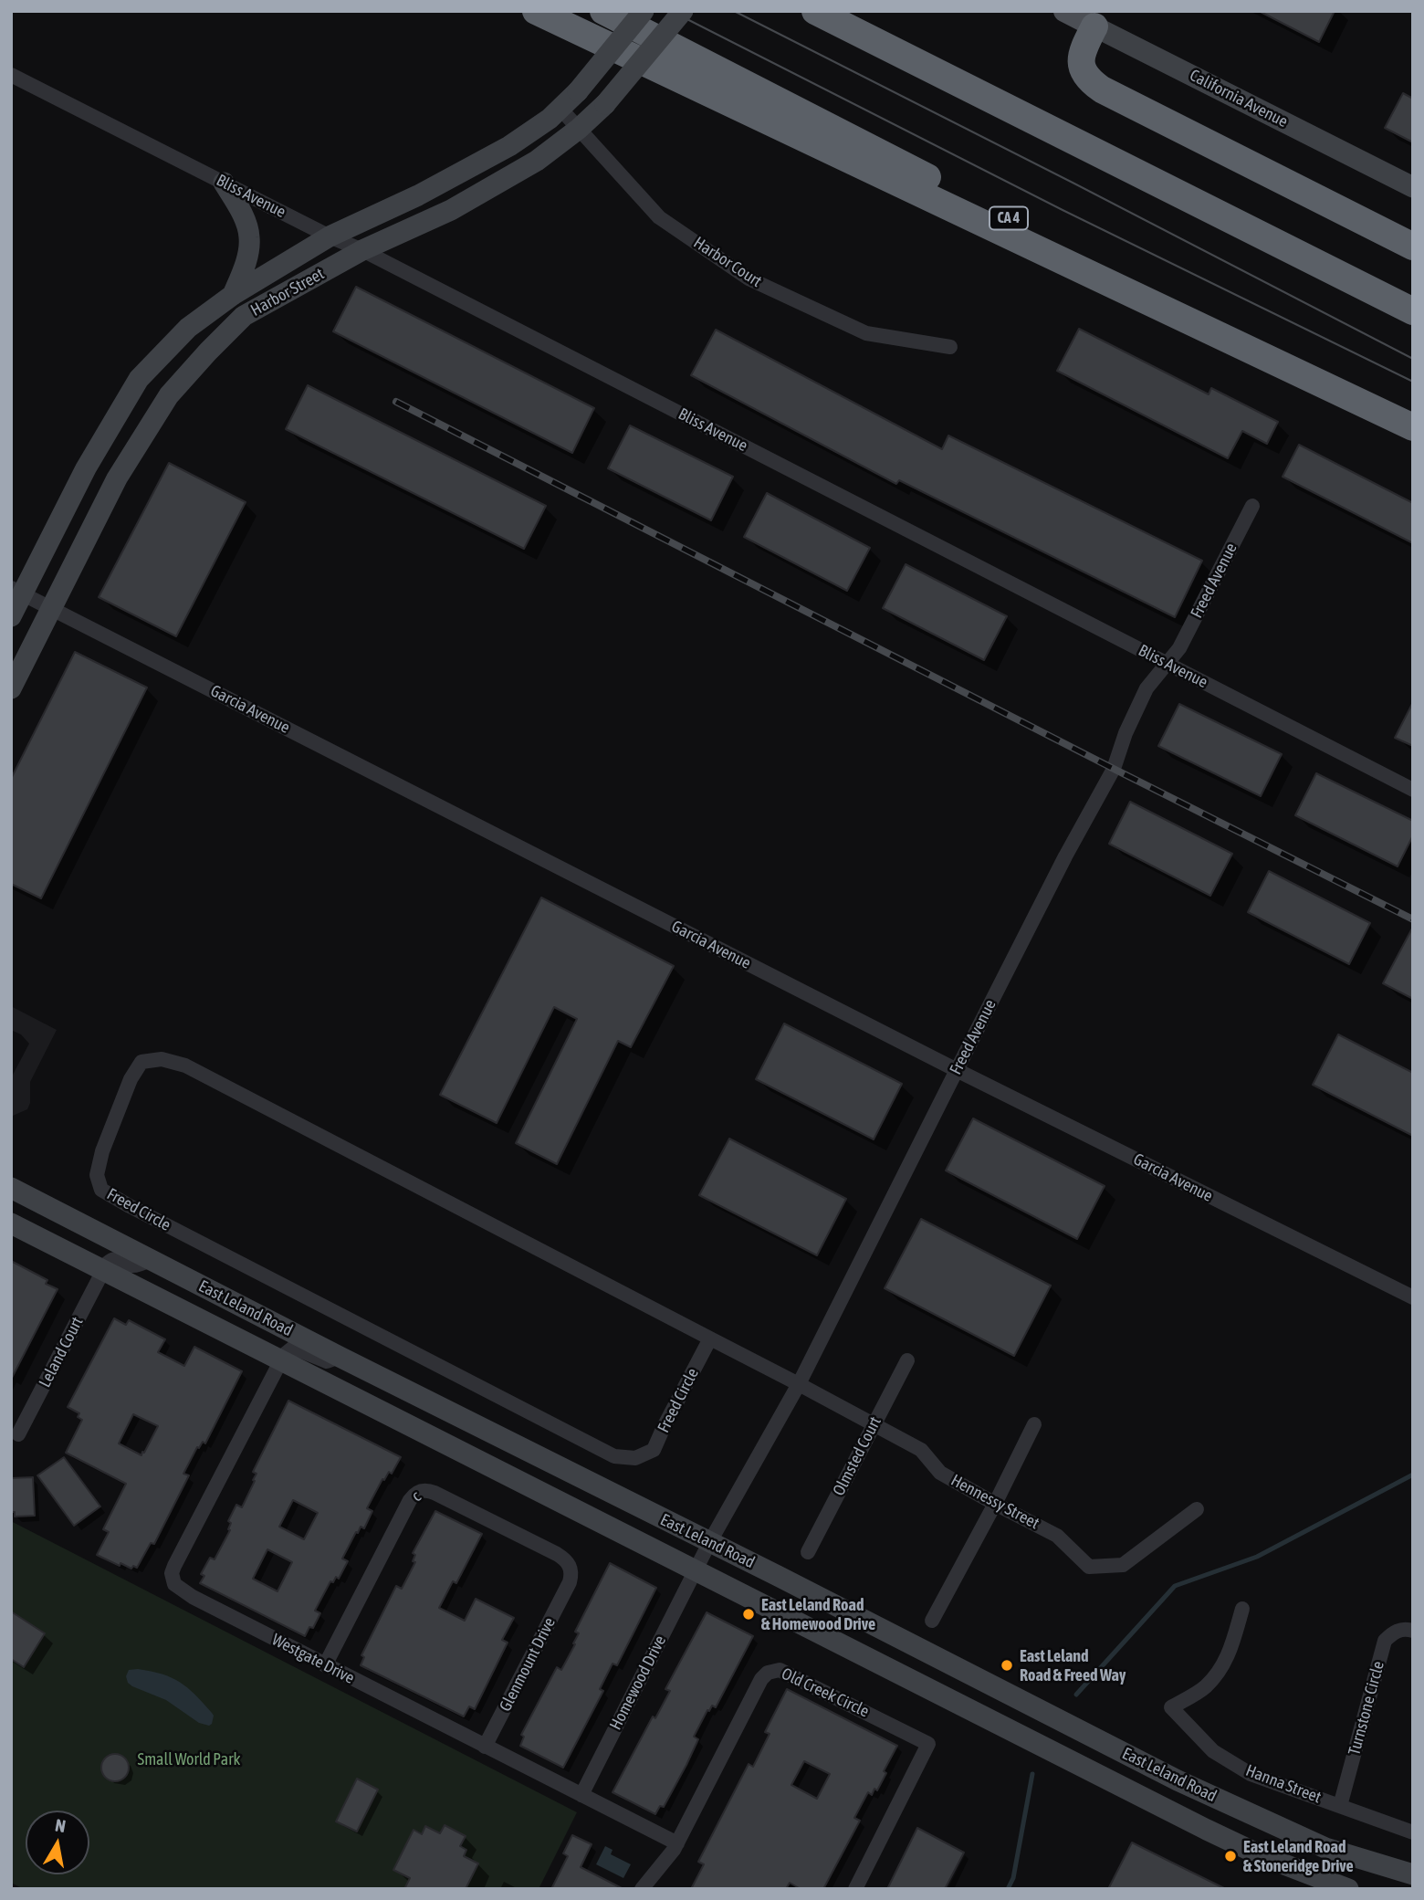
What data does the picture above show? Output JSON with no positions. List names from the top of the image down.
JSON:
{
  "streets": {
    "highway": ["CA 4"],
    "main road": ["California Avenue", "Harbor Street", "East Leland Road"],
    "street": [
      "Bliss Avenue",
      "Harbor Court",
      "Freed Avenue",
      "Garcia Avenue",
      "Freed Circle",
      "Leland Court",
      "Olmsted Court",
      "c",
      "Hennessy Street",
      "Westgate Drive",
      "Glenmount Drive",
      "Homewood Drive",
      "Old Creek Circle",
      "Turnstone Circle",
      "Hanna Street"
    ]
  },
  "crossings": [
    ["Bliss Avenue", "Harbor Street"],
    ["Bliss Avenue", "Freed Avenue"],
    ["Harbor Court", "Harbor Street"],
    ["Harbor Street", "Garcia Avenue"],
    ["Freed Avenue", "Garcia Avenue"],
    ["Freed Avenue", "Freed Circle"],
    ["Freed Avenue", "East Leland Road"],
    ["Freed Avenue", "Hennessy Street"],
    ["Freed Avenue", "Homewood Drive"],
    ["Freed Circle", "Hennessy Street"],
    ["East Leland Road", "Leland Court"],
    ["East Leland Road", "Westgate Drive"],
    ["East Leland Road", "Homewood Drive"],
    ["Olmsted Court", "Hennessy Street"],
    ["c", "Westgate Drive"],
    ["c", "Glenmount Drive"],
    ["Westgate Drive", "Glenmount Drive"],
    ["Westgate Drive", "Homewood Drive"],
    ["Westgate Drive", "Old Creek Circle"],
    ["Turnstone Circle", "Hanna Street"]
  ],
  "parks": ["Small World Park"],
  "places": ["East Leland Road & Homewood Drive", "East Leland Road & Freed Way", "East Leland Road & Stoneridge Drive"],
  "north": "top"
}
